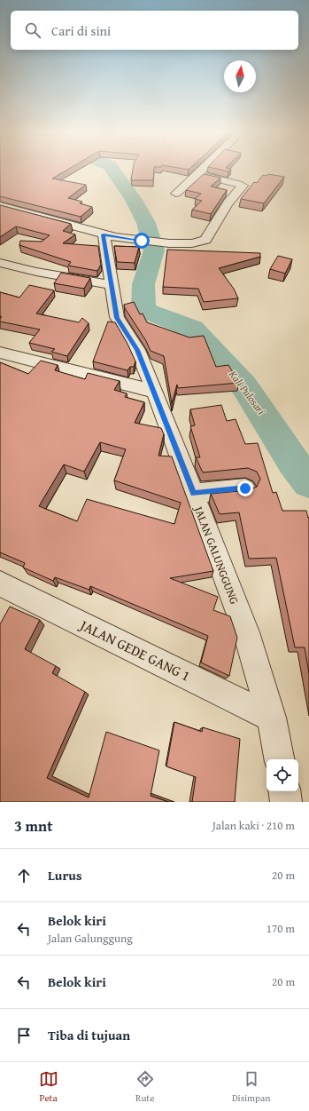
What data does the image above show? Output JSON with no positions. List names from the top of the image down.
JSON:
{
  "streets": {
    "street": ["JALAN GALUNGGUNG", "JALAN GEDE GANG 1"]
  },
  "crossings": [
    ["JALAN GALUNGGUNG", "JALAN GEDE GANG 1"]
  ],
  "water": ["Kali Pulosari"],
  "north": "top",
  "page": {
    "search": "Cari di sini",
    "heading": ["3 mnt", "Jalan kaki · 210 m"],
    "list": [
      ["Lurus", "20 m"],
      ["Belok kiri", "Jalan Galunggung", "170 m"],
      ["Belok kiri", "20 m"],
      "Tiba di tujuan"
    ],
    "nav": ["Peta", "Rute", "Disimpan"]
  }
}
